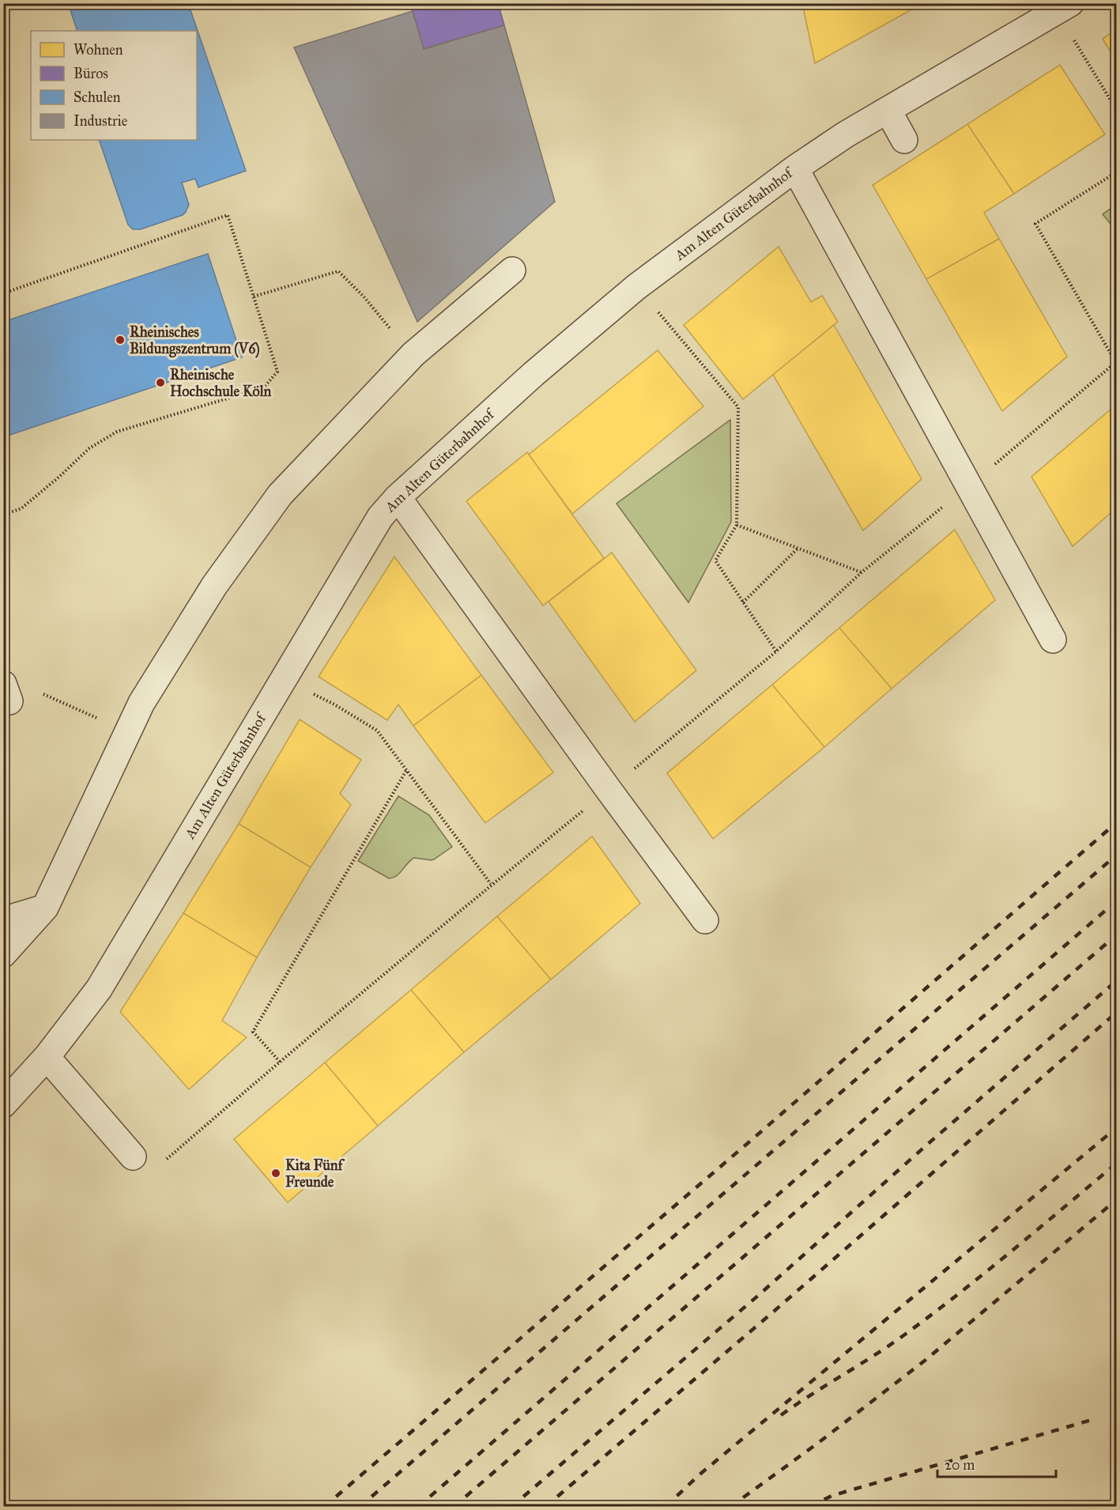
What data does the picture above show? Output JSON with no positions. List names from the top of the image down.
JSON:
{
  "streets": {
    "street": ["Am Alten Güterbahnhof"]
  },
  "places": ["Rheinisches Bildungszentrum (V6)", "Rheinische Hochschule Köln", "Kita Fünf Freunde"],
  "legend": [
    "Wohnen",
    "Büros",
    "Schulen",
    "Industrie"
  ],
  "scale_bar": "20 m"
}
